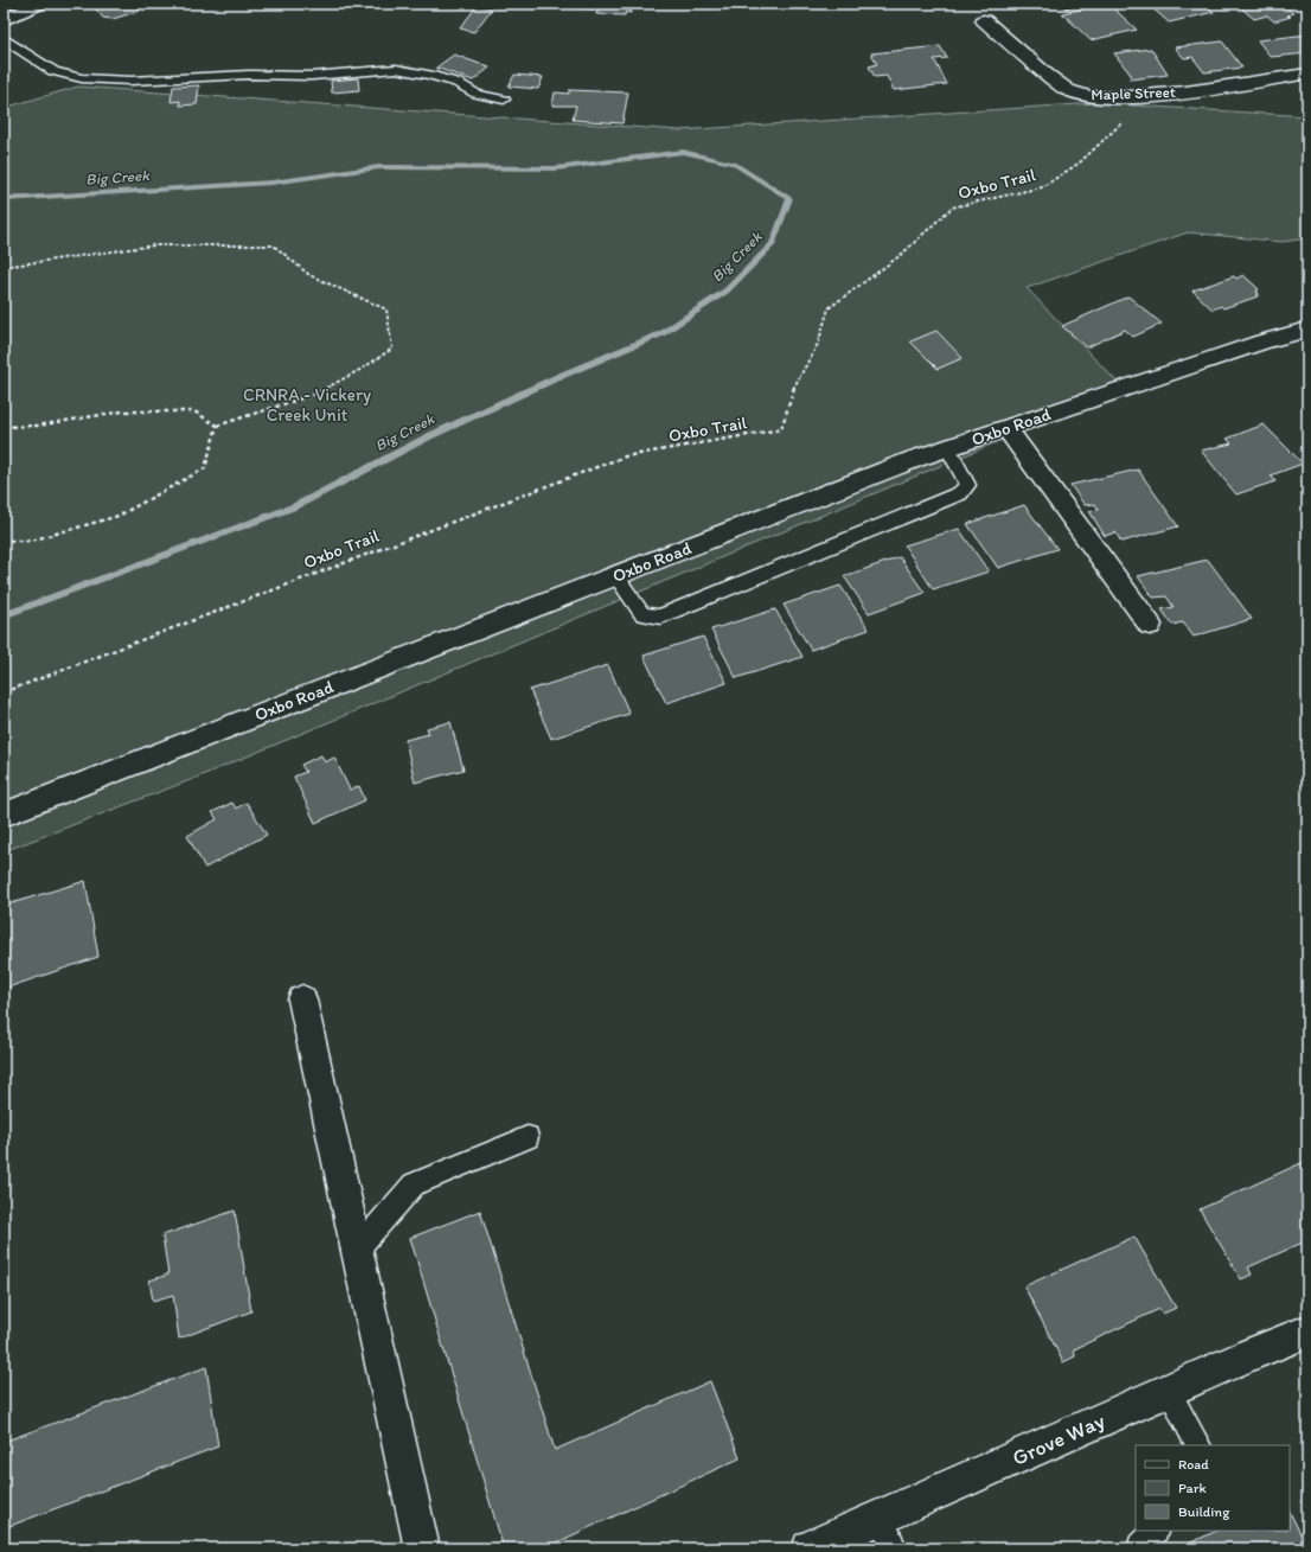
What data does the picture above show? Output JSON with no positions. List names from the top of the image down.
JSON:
{
  "streets": {
    "street": ["Maple Street", "Oxbo Road", "Grove Way"],
    "path": ["Oxbo Trail"]
  },
  "crossings": [
    ["Maple Street", "Oxbo Trail"]
  ],
  "water": ["Big Creek"],
  "parks": ["CRNRA - Vickery Creek Unit"],
  "legend": ["Road", "Park", "Building"]
}
